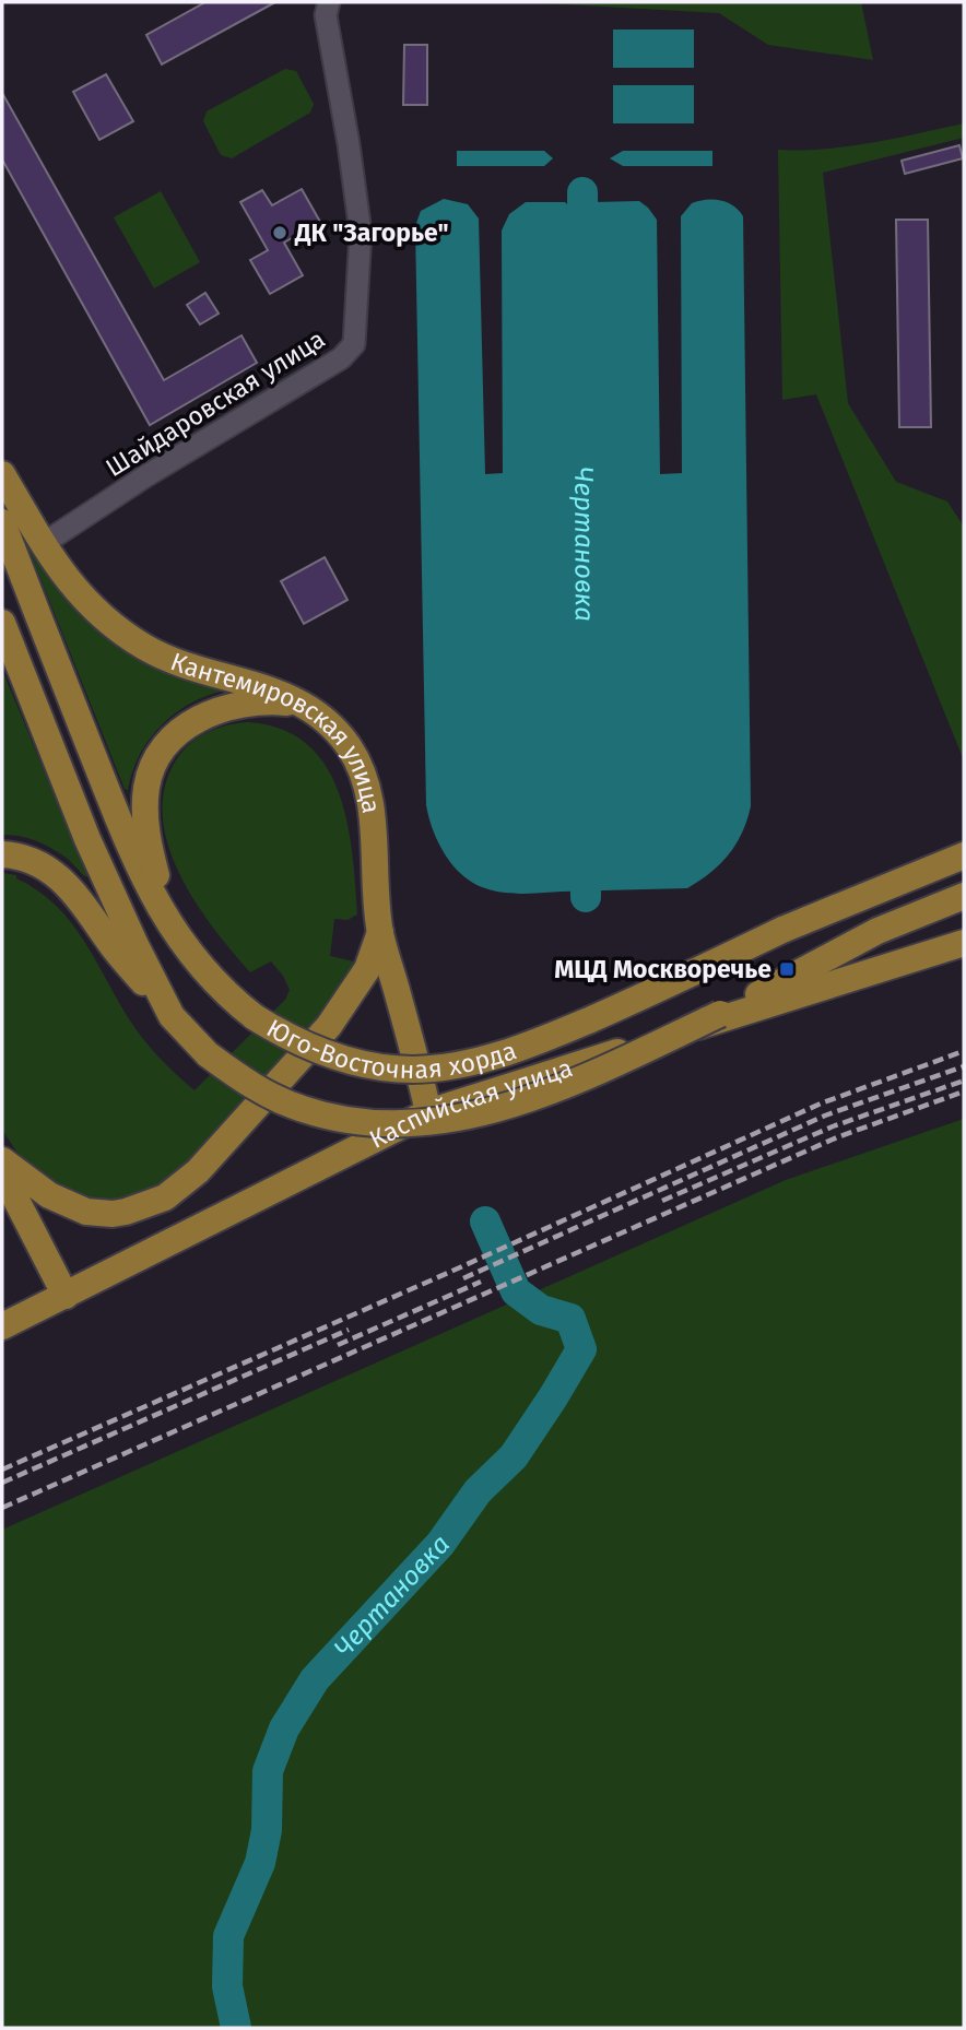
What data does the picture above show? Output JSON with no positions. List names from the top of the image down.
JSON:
{
  "streets": {
    "main road": ["Кантемировская улица", "Юго-Восточная хорда", "Каспийская улица"],
    "street": ["Шайдаровская улица"]
  },
  "crossings": [
    ["Шайдаровская улица", "Кантемировская улица"],
    ["Кантемировская улица", "Каспийская улица"]
  ],
  "water": ["Чертановка"],
  "places": {
    "other": ["ДК \"Загорье\""],
    "transit": ["МЦД Москворечье"]
  }
}
